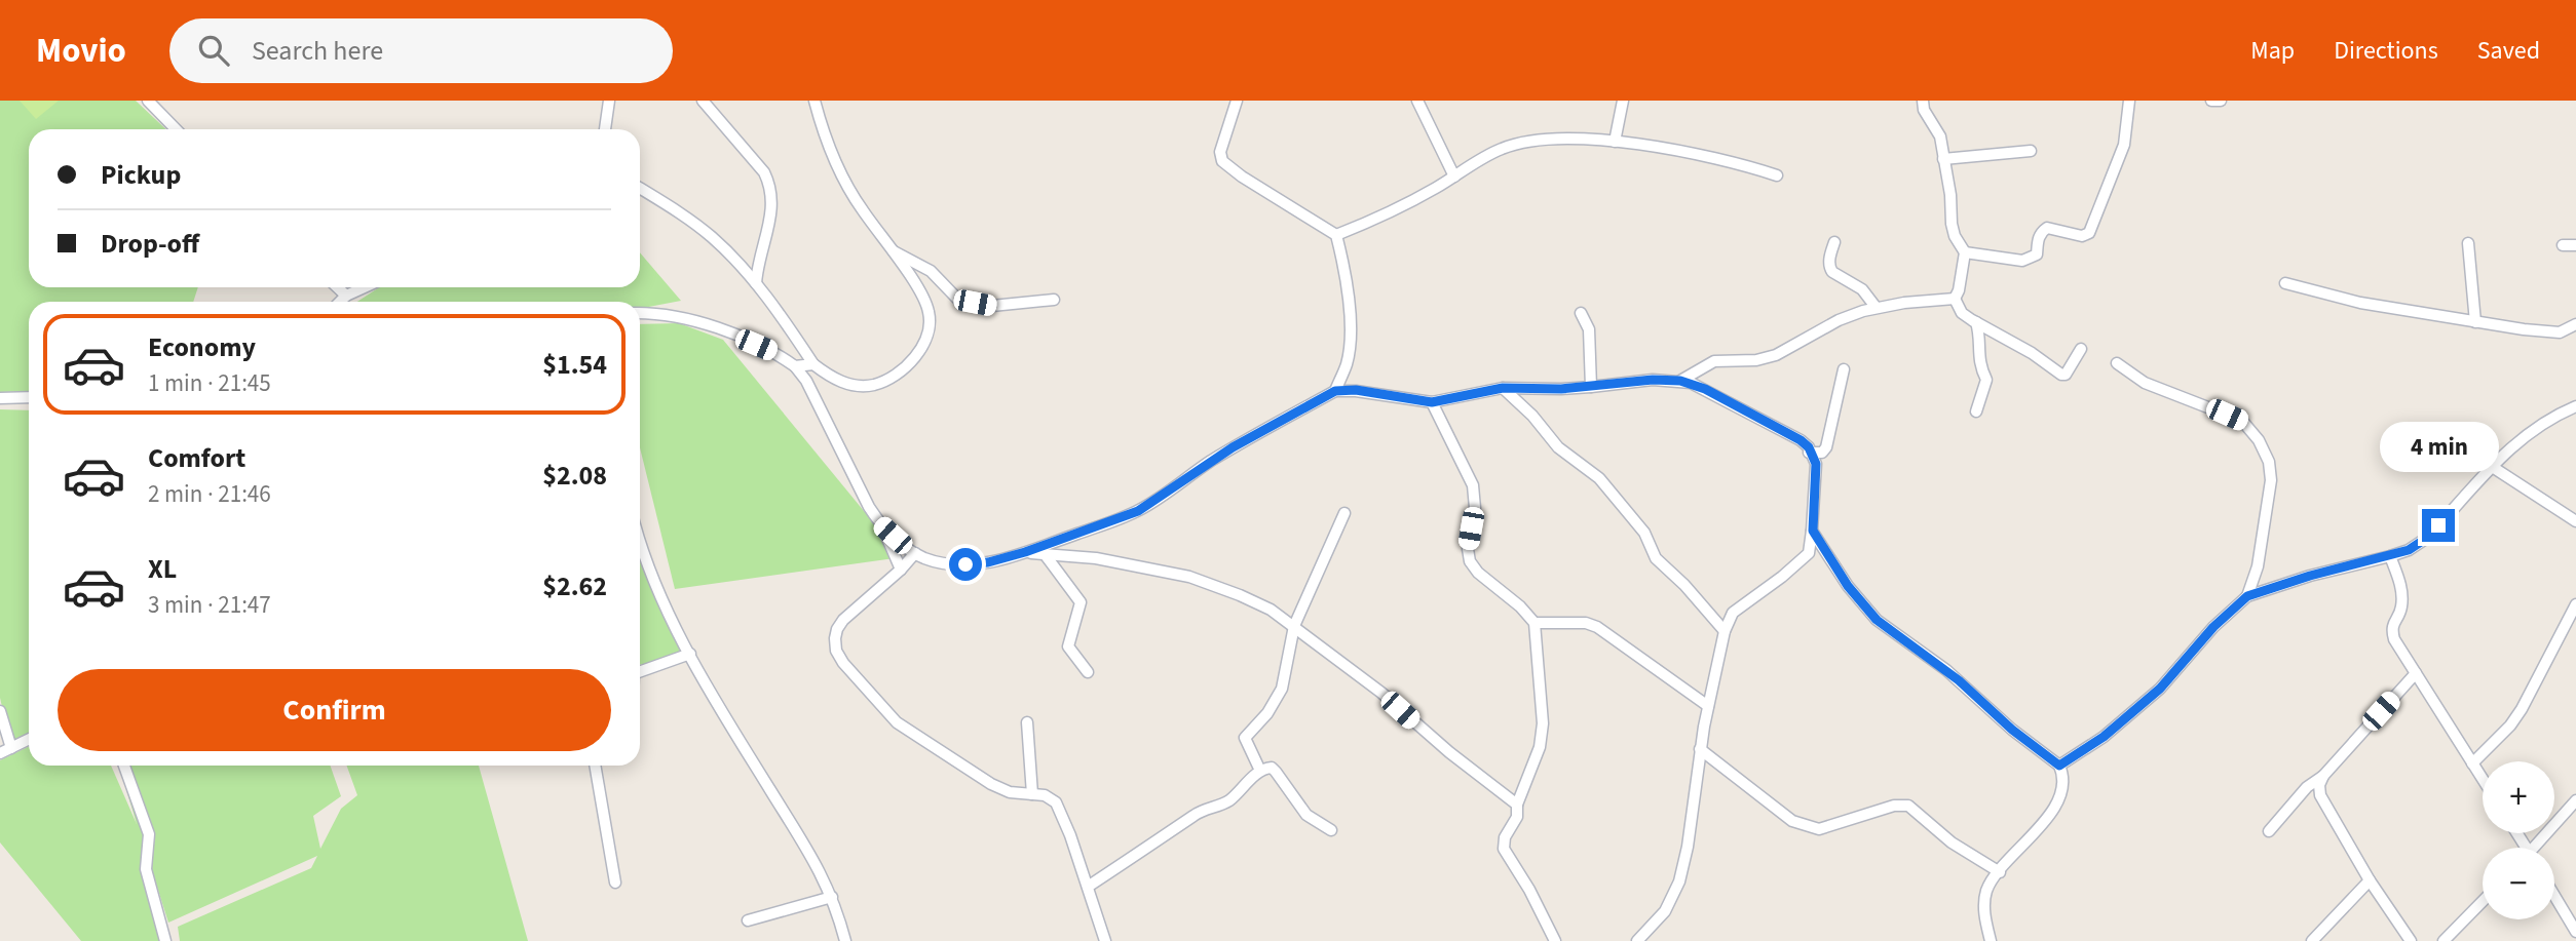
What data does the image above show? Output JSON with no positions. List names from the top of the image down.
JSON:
{
  "page": {
    "header": "Movio",
    "search": "Search here",
    "nav": ["Map", "Directions", "Saved"],
    "banner": ["Pickup", "Drop-off"],
    "list": [
      {
        "name": "Economy",
        "note": "1 min · 21:45",
        "value": "$1.54"
      },
      {
        "name": "Comfort",
        "note": "2 min · 21:46",
        "value": "$2.08"
      },
      {
        "name": "XL",
        "note": "3 min · 21:47",
        "value": "$2.62"
      }
    ],
    "bubble": "4 min",
    "buttons": "Confirm",
    "map_buttons": ["+", "−"]
  }
}
